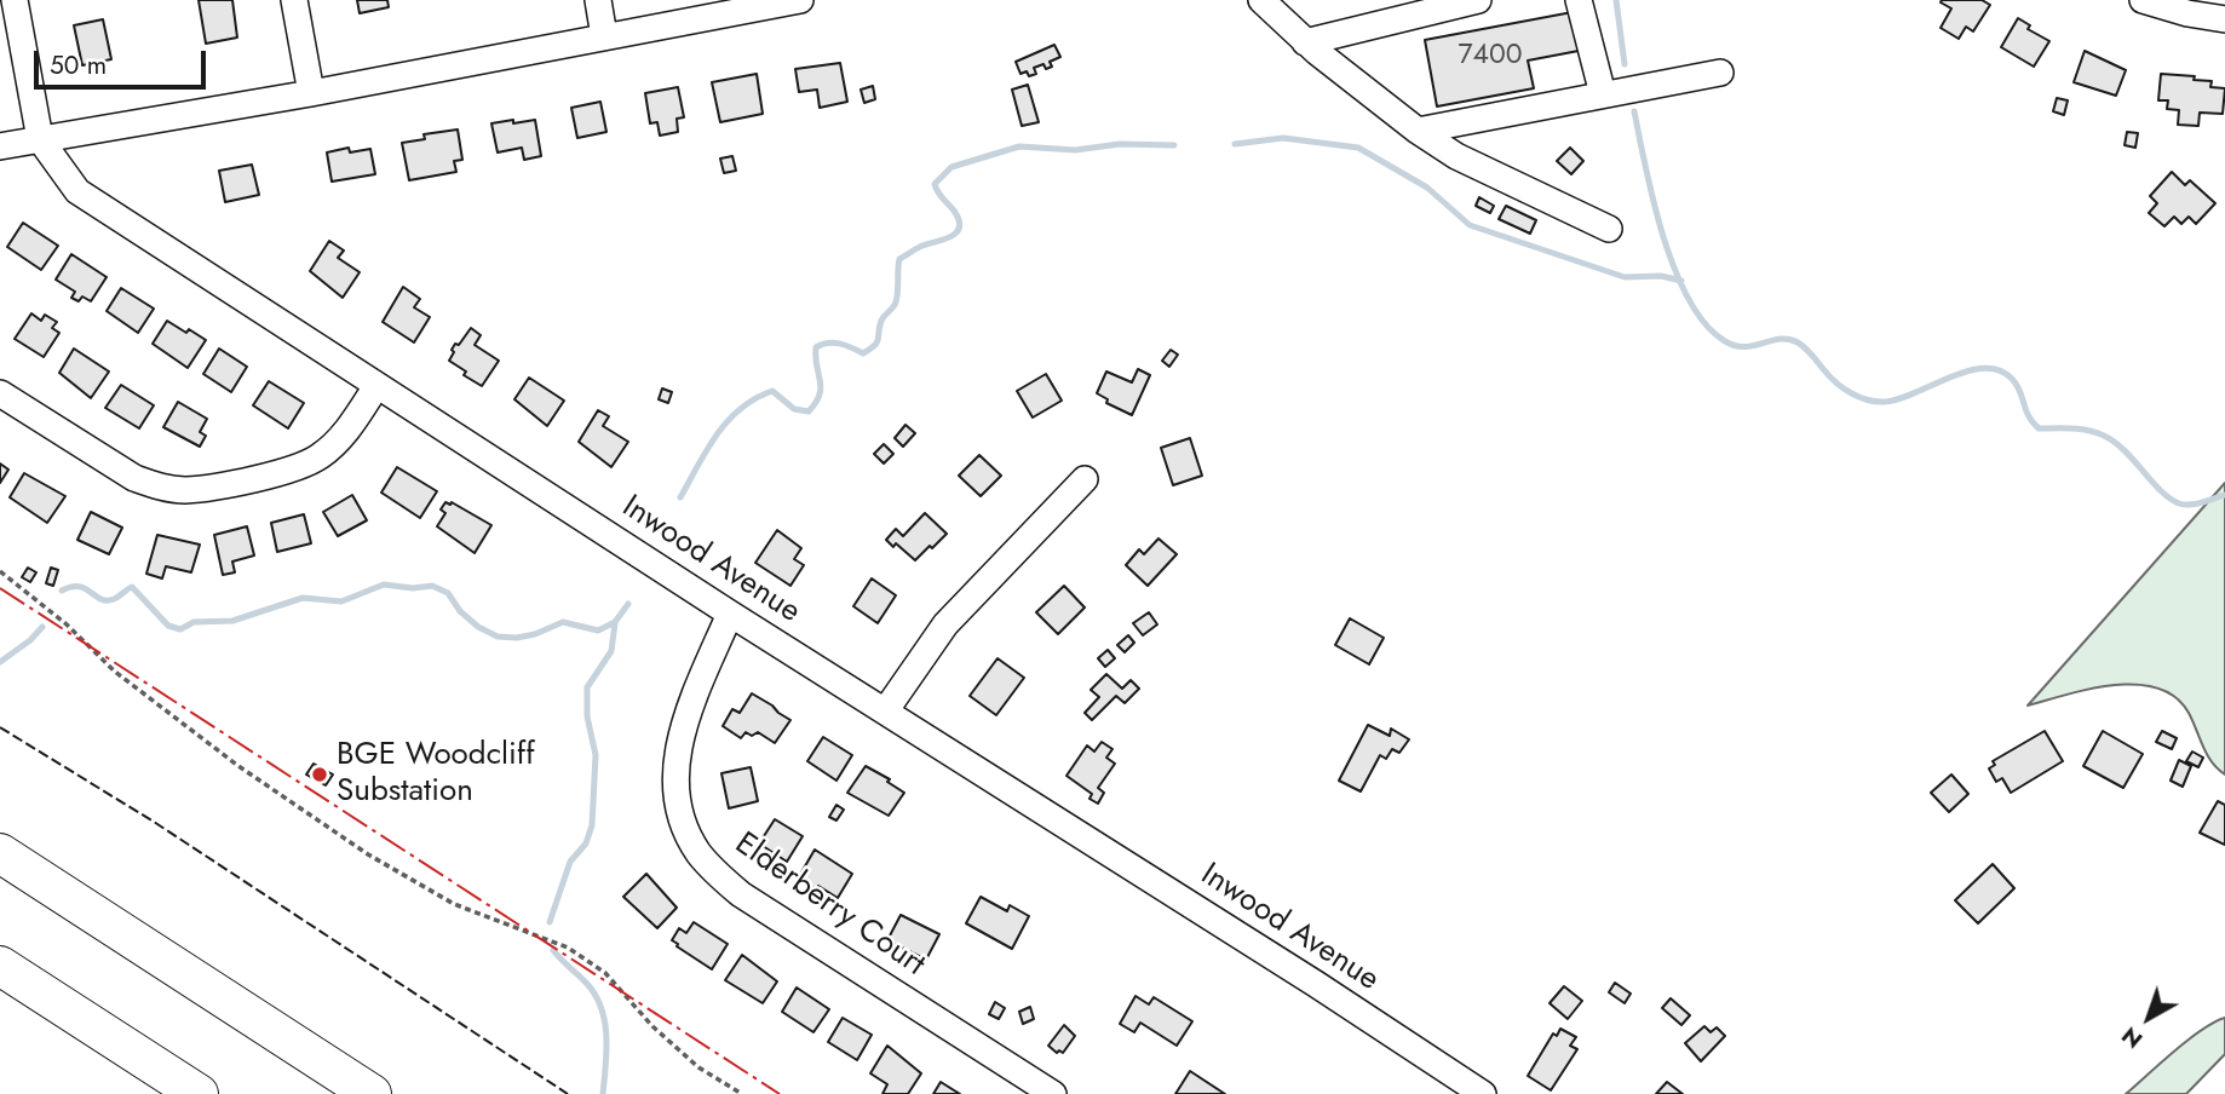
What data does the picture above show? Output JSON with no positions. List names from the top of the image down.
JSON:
{
  "streets": {
    "street": ["Inwood Avenue", "Elderberry Court"]
  },
  "crossings": [
    ["Inwood Avenue", "Elderberry Court"]
  ],
  "places": ["BGE Woodcliff Substation"],
  "house_numbers": ["7400"],
  "scale_bar": "50 m",
  "north": "bottom left"
}
